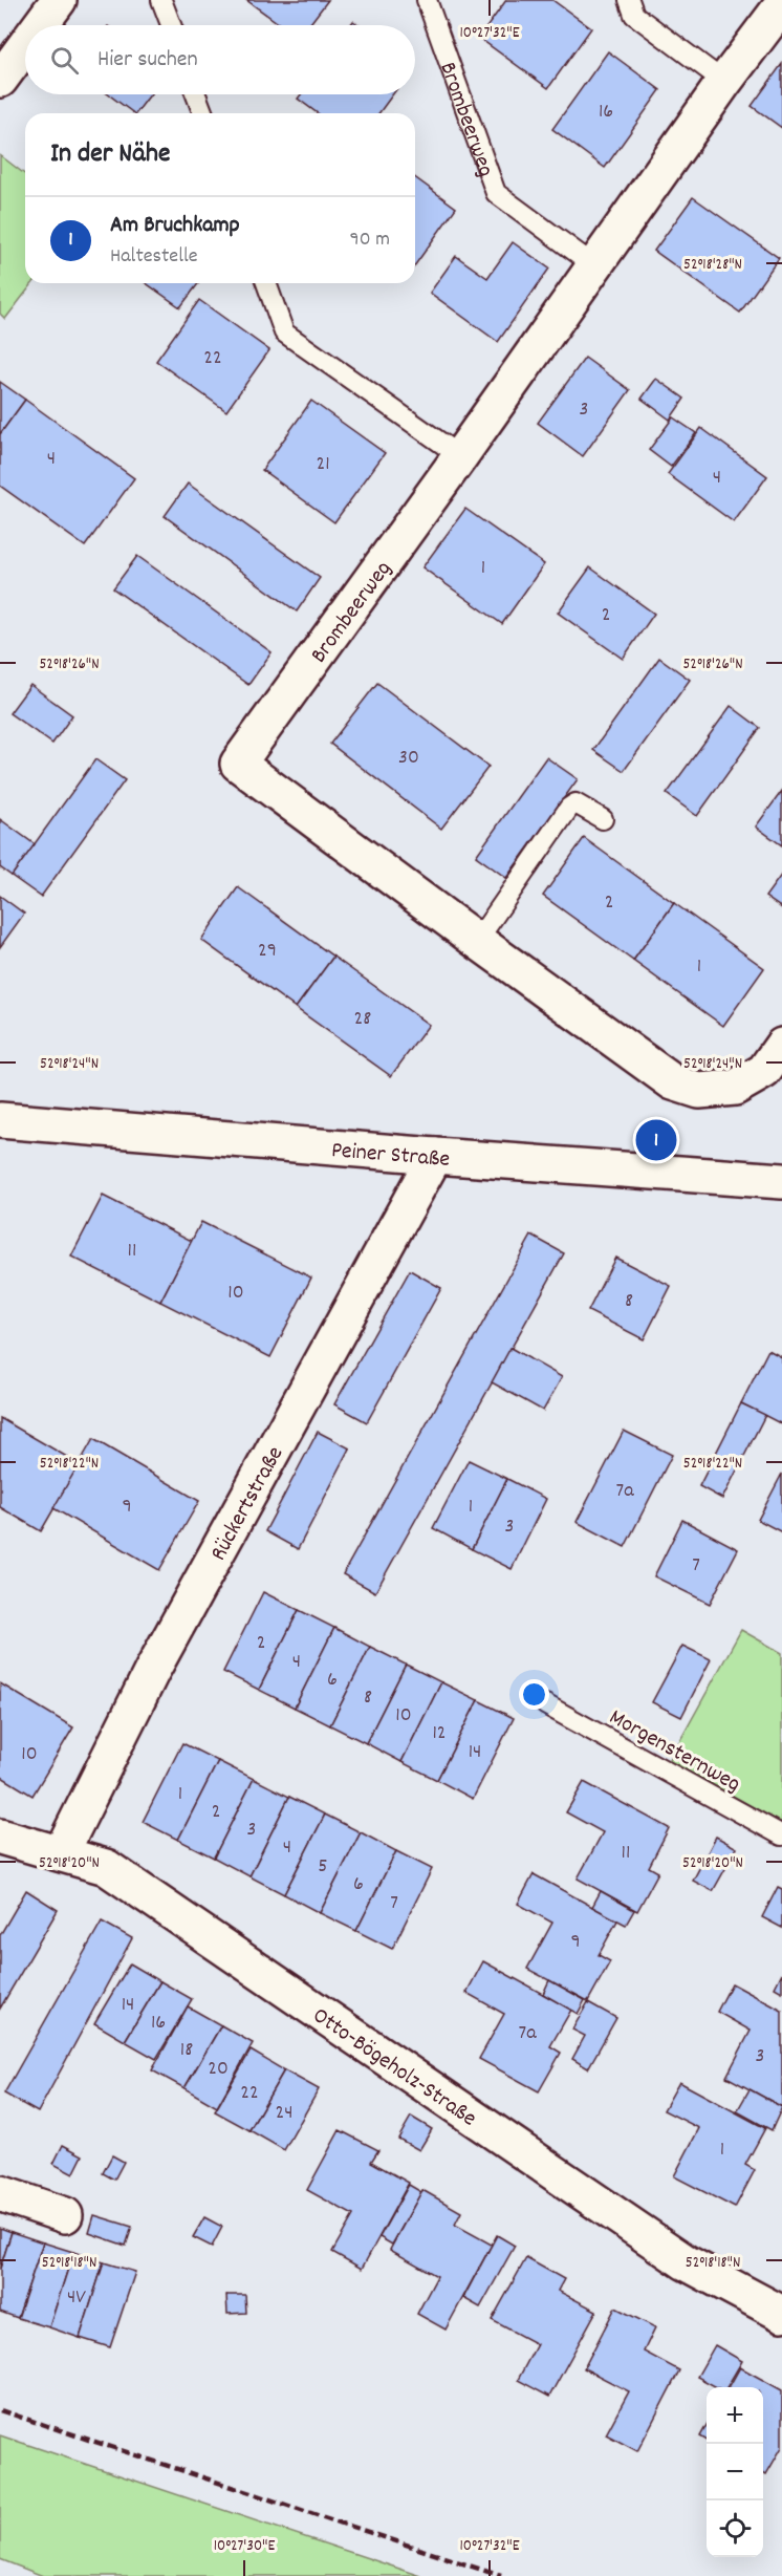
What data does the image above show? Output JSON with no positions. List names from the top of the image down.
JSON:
{
  "streets": {
    "street": [
      "Brombeerweg",
      "Peiner Straße",
      "Rückertstraße",
      "Otto-Bögeholz-Straße"
    ],
    "lane": ["Morgensternweg"]
  },
  "crossings": [
    ["Peiner Straße", "Rückertstraße"],
    ["Rückertstraße", "Otto-Bögeholz-Straße"]
  ],
  "house_numbers": [
    "16",
    "22",
    "3",
    "4",
    "21",
    "4",
    "1",
    "2",
    "30",
    "2",
    "29",
    "1",
    "28",
    "11",
    "10",
    "8",
    "7a",
    "9",
    "1",
    "3",
    "7",
    "2",
    "4",
    "6",
    "8",
    "10",
    "12",
    "14",
    "10",
    "1",
    "2",
    "3",
    "4",
    "11",
    "5",
    "6",
    "7",
    "9",
    "14",
    "16",
    "7a",
    "18",
    "3",
    "20",
    "22",
    "24",
    "1",
    "4V"
  ],
  "page": {
    "search": "Hier suchen",
    "heading": "In der Nähe",
    "list": [
      {
        "mark": "1",
        "name": "Am Bruchkamp",
        "note": "Haltestelle",
        "value": "90 m"
      }
    ],
    "pins": "1",
    "map_buttons": ["+", "−"]
  },
  "coordinates": [
    "10°27'32\"E",
    "52°18'28\"N",
    "52°18'26\"N",
    "52°18'24\"N",
    "52°18'22\"N",
    "52°18'20\"N",
    "52°18'18\"N",
    "10°27'30\"E"
  ]
}
